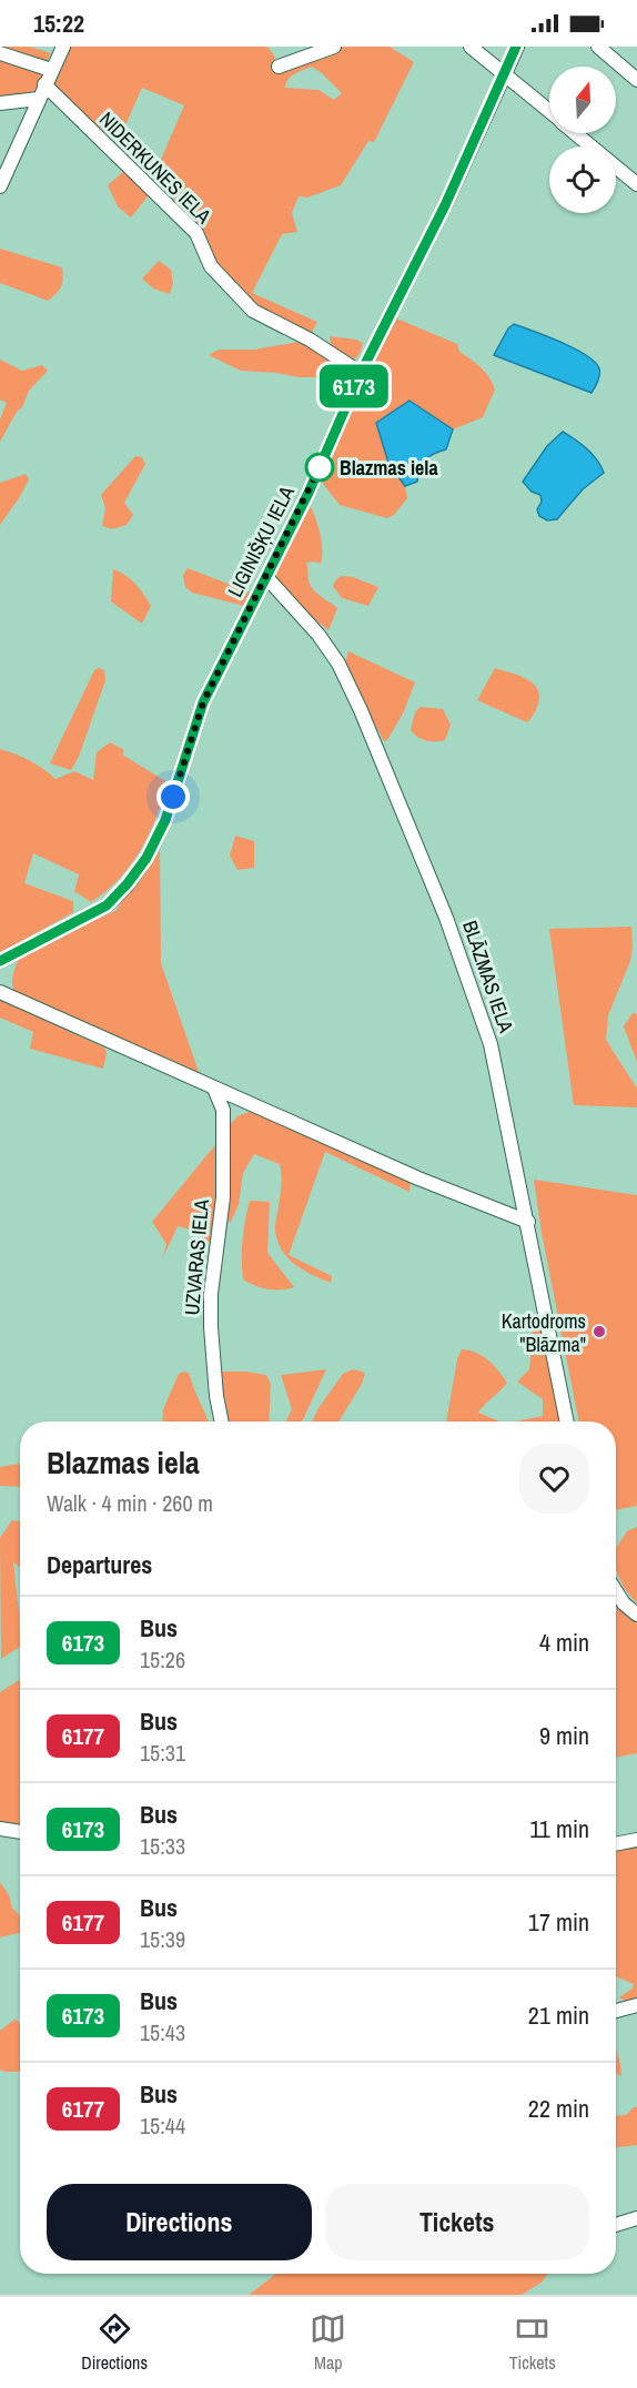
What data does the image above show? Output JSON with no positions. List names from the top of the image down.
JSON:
{
  "streets": {
    "street": [
      "NIDERKUNES IELA",
      "LIGINIŠĶU IELA",
      "BLĀZMAS IELA",
      "UZVARAS IELA"
    ]
  },
  "crossings": [
    ["NIDERKUNES IELA", "LIGINIŠĶU IELA"],
    ["LIGINIŠĶU IELA", "BLĀZMAS IELA"]
  ],
  "places": ["Blazmas iela", "Kartodroms \"Blāzma\""],
  "lines": ["bus line 6173"],
  "north": "top",
  "page": {
    "status": "15:22",
    "on_map": "6173",
    "heading": [
      ["Blazmas iela", "Walk · 4 min · 260 m"],
      "Departures"
    ],
    "list": [
      {
        "mark": "6173",
        "name": "Bus",
        "note": "15:26",
        "value": "4 min"
      },
      {
        "mark": "6177",
        "name": "Bus",
        "note": "15:31",
        "value": "9 min"
      },
      {
        "mark": "6173",
        "name": "Bus",
        "note": "15:33",
        "value": "11 min"
      },
      {
        "mark": "6177",
        "name": "Bus",
        "note": "15:39",
        "value": "17 min"
      },
      {
        "mark": "6173",
        "name": "Bus",
        "note": "15:43",
        "value": "21 min"
      },
      {
        "mark": "6177",
        "name": "Bus",
        "note": "15:44",
        "value": "22 min"
      }
    ],
    "buttons": ["Directions", "Tickets"],
    "tabs": ["Directions", "Map", "Tickets"]
  }
}
